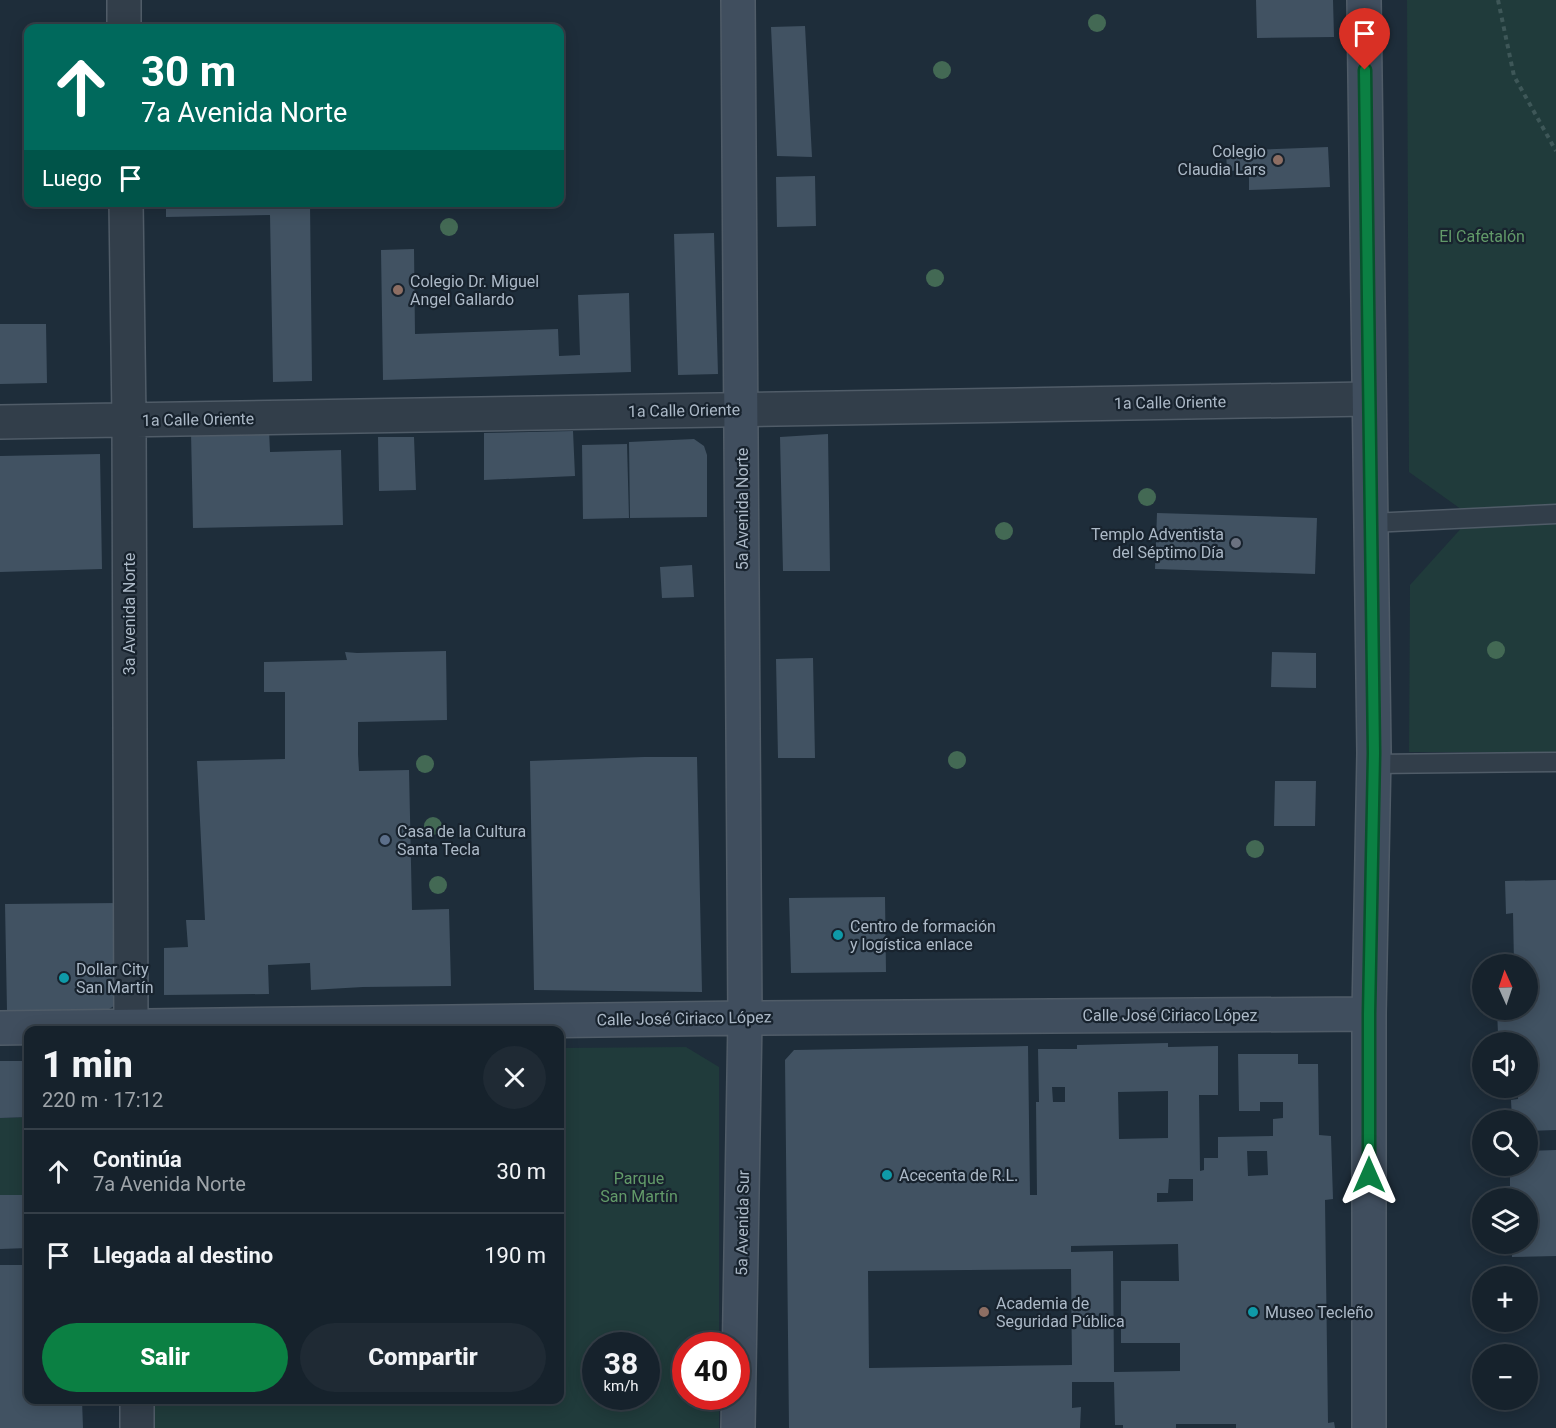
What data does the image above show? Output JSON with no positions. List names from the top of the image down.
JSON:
{
  "streets": {
    "street": [
      "1a Calle Oriente",
      "5a Avenida Norte",
      "3a Avenida Norte",
      "Calle José Ciriaco López",
      "5a Avenida Sur"
    ]
  },
  "crossings": [
    ["1a Calle Oriente", "5a Avenida Norte"],
    ["1a Calle Oriente", "3a Avenida Norte"],
    ["5a Avenida Norte", "Calle José Ciriaco López"],
    ["5a Avenida Norte", "5a Avenida Sur"],
    ["Calle José Ciriaco López", "5a Avenida Sur"]
  ],
  "parks": ["El Cafetalón", "Parque San Martín"],
  "places": [
    "Colegio Claudia Lars",
    "Colegio Dr. Miguel Angel Gallardo",
    "Templo Adventista del Séptimo Día",
    "Casa de la Cultura Santa Tecla",
    "Centro de formación y logística enlace",
    "Dollar City San Martín",
    "Acecenta de R.L.",
    "Academia de Seguridad Pública",
    "Museo Tecleño"
  ],
  "north": "top",
  "page": {
    "turn": ["30 m", "7a Avenida Norte"],
    "then": "Luego",
    "map_buttons": ["+", "−"],
    "heading": ["1 min", "220 m · 17:12"],
    "list": [
      {
        "name": "Continúa",
        "note": "7a Avenida Norte",
        "value": "30 m"
      },
      {
        "name": "Llegada al destino",
        "value": "190 m"
      }
    ],
    "buttons": ["Salir", "Compartir"],
    "speed": "38 km/h",
    "limit": "40"
  }
}
